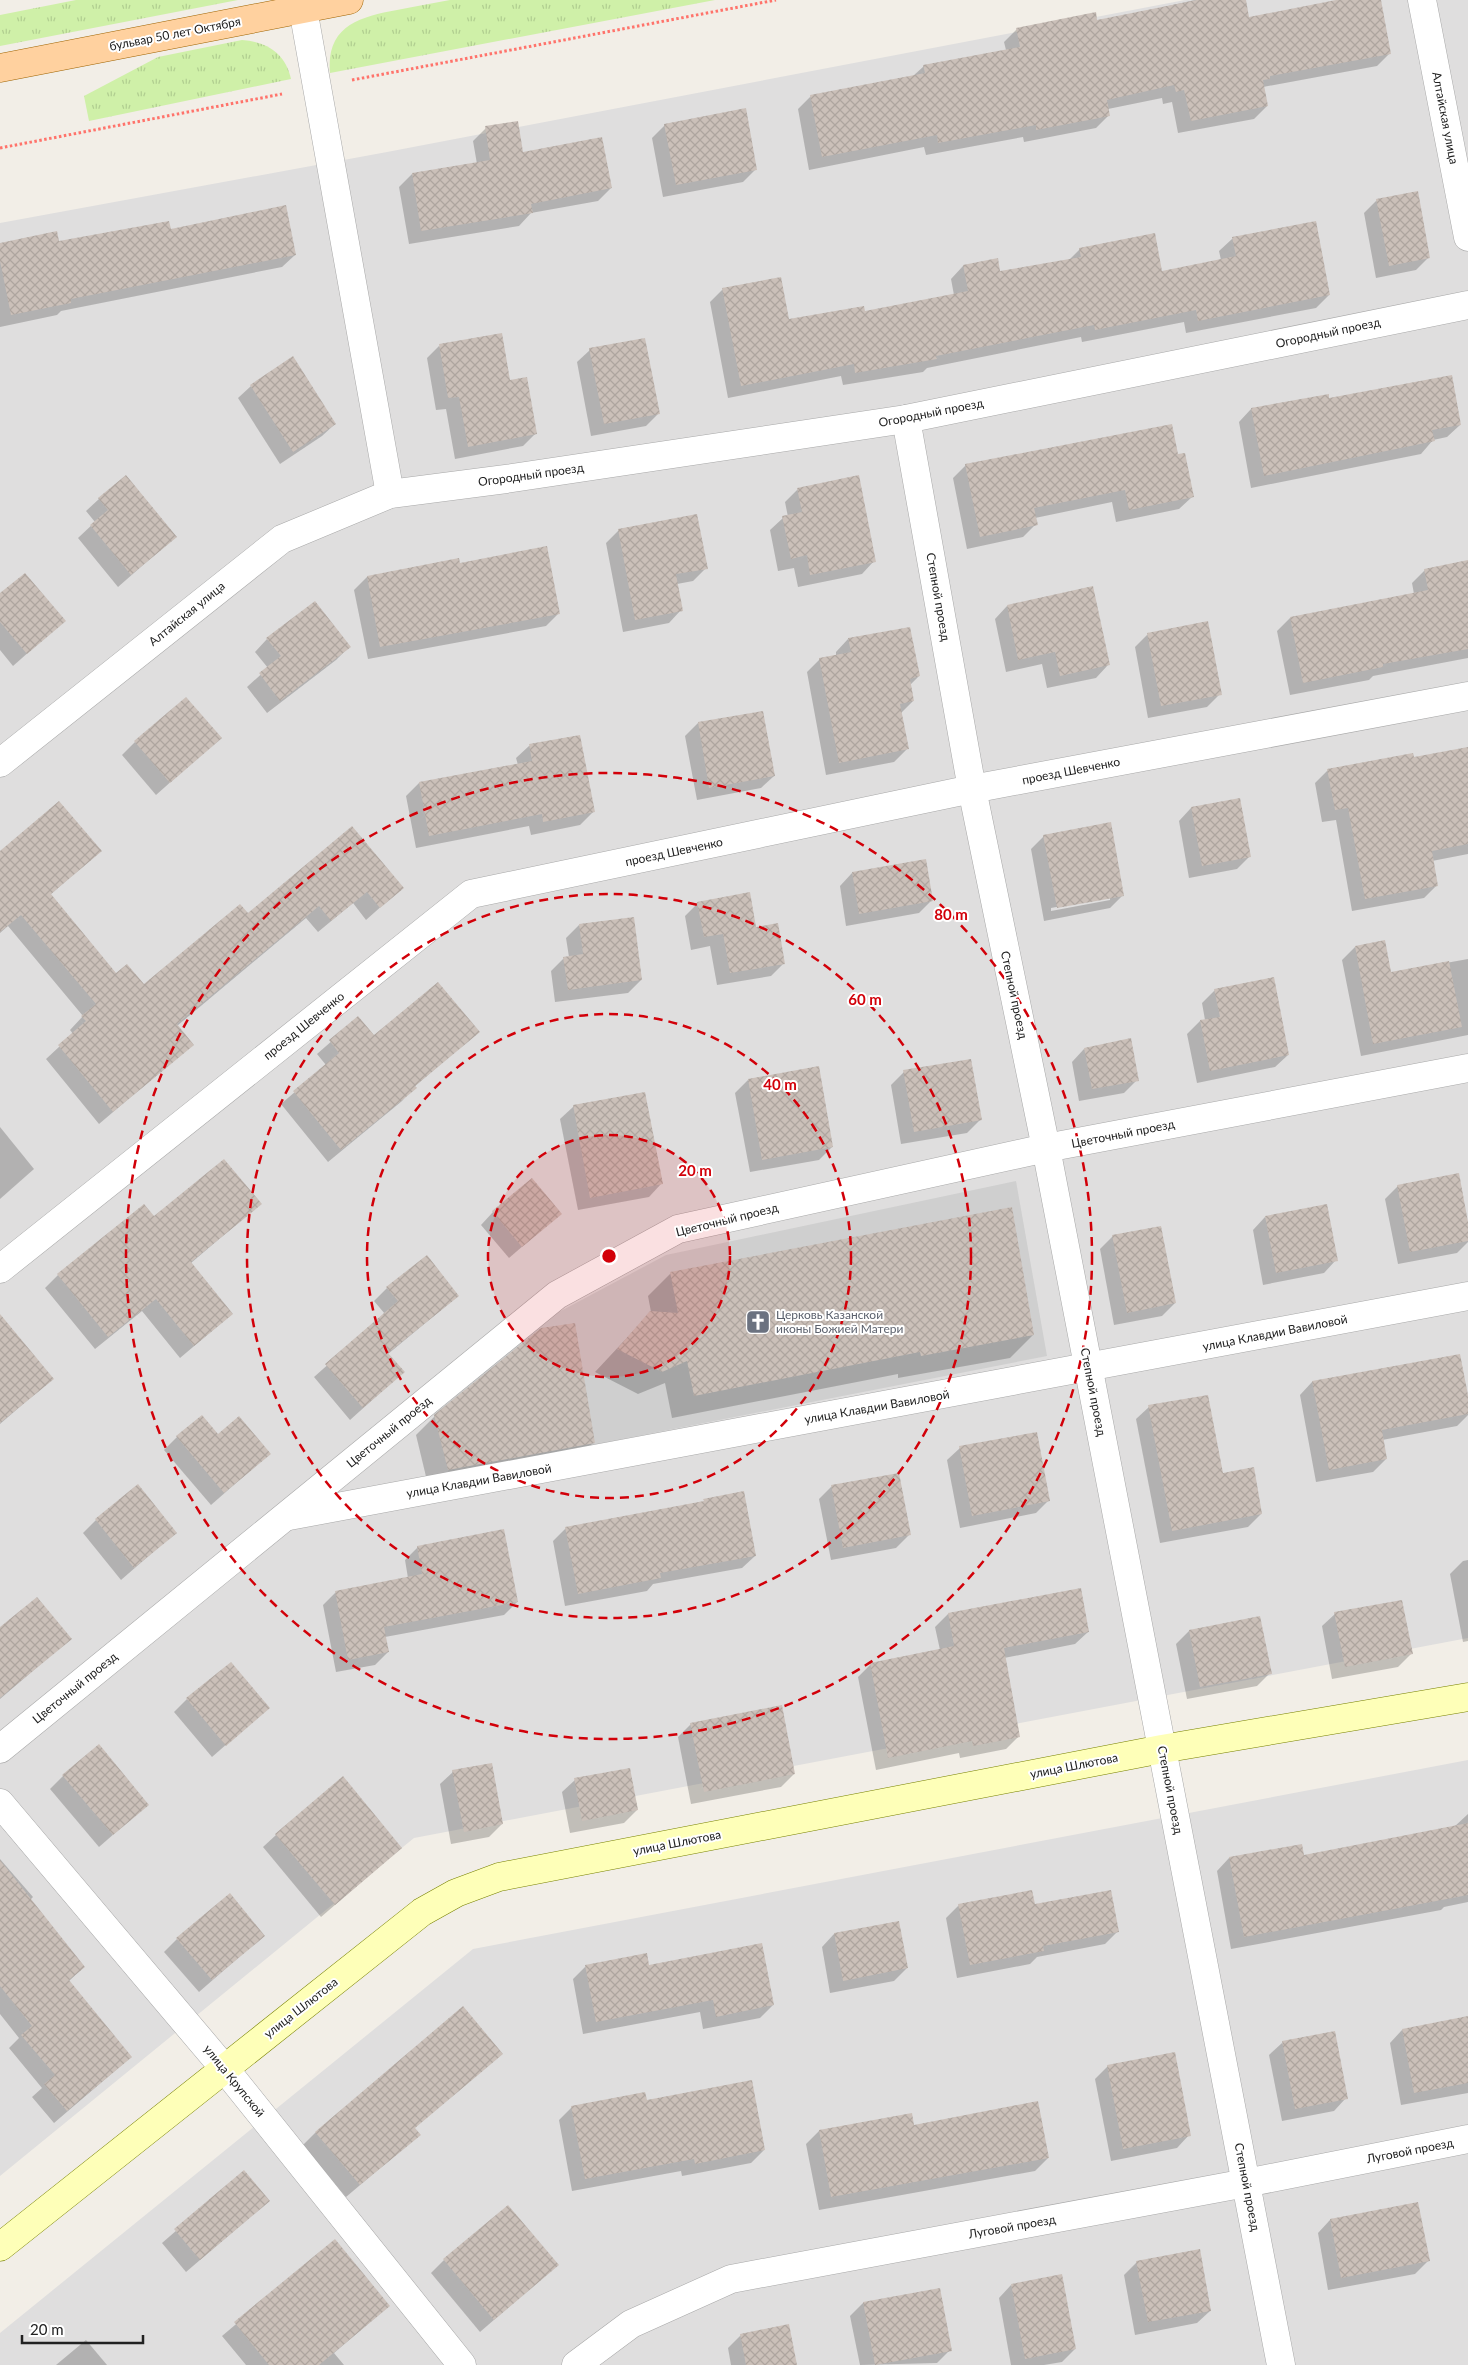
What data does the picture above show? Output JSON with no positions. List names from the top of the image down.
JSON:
{
  "streets": {
    "main road": ["бульвар 50 лет Октября", "улица Шлютова"],
    "street": [
      "Алтайская улица",
      "Огородный проезд",
      "Степной проезд",
      "проезд Шевченко",
      "Цветочный проезд",
      "улица Клавдии Вавиловой",
      "улица Крупской",
      "Луговой проезд"
    ]
  },
  "crossings": [
    ["Алтайская улица", "Огородный проезд"],
    ["Огородный проезд", "Степной проезд"],
    ["Степной проезд", "проезд Шевченко"],
    ["Степной проезд", "Цветочный проезд"],
    ["Степной проезд", "улица Клавдии Вавиловой"],
    ["Степной проезд", "улица Шлютова"],
    ["Степной проезд", "Луговой проезд"],
    ["Цветочный проезд", "улица Клавдии Вавиловой"],
    ["улица Шлютова", "улица Крупской"]
  ],
  "places": {
    "church": ["Церковь Казанской иконы Божией Матери"]
  },
  "scale_bar": "20 m",
  "rings": [
    "80 m",
    "60 m",
    "40 m",
    "20 m"
  ]
}
